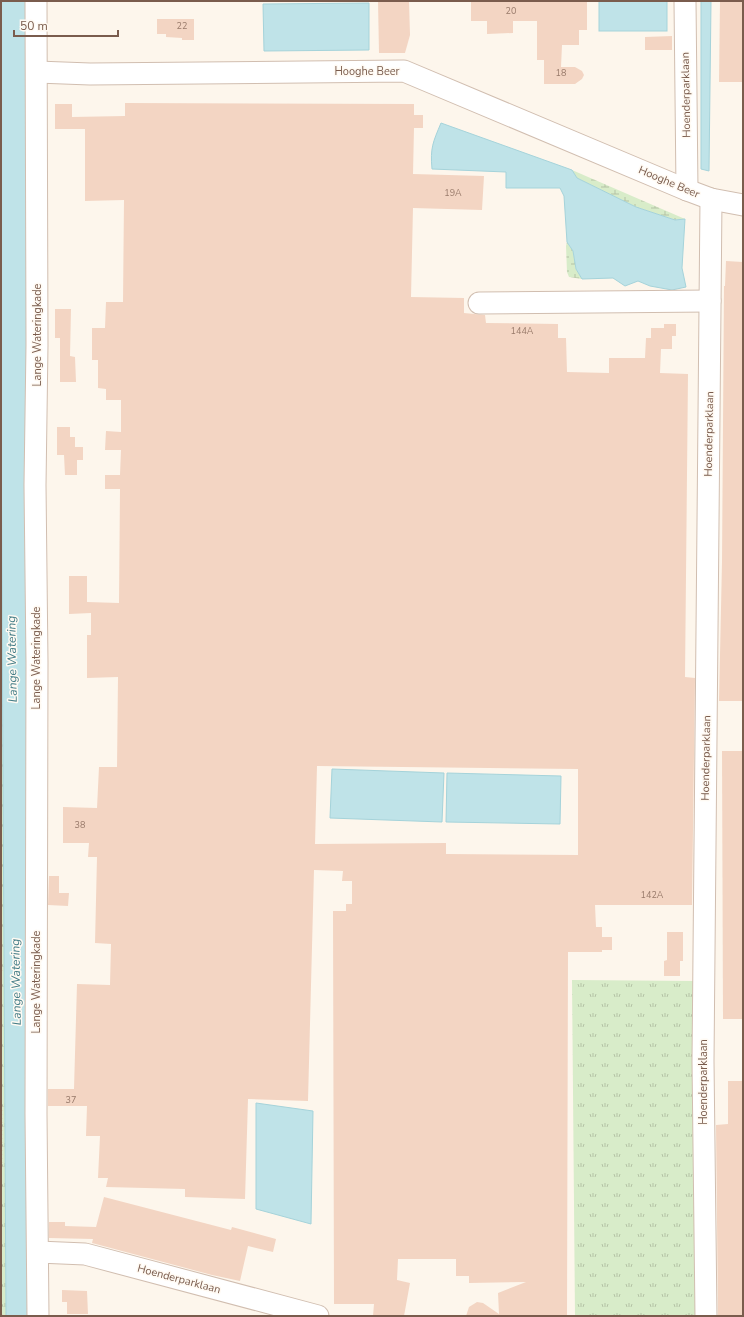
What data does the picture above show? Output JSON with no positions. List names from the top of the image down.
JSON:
{
  "streets": {
    "street": ["Hooghe Beer", "Hoenderparklaan", "Lange Wateringkade"]
  },
  "crossings": [
    ["Hooghe Beer", "Hoenderparklaan"],
    ["Hooghe Beer", "Lange Wateringkade"],
    ["Hoenderparklaan", "Lange Wateringkade"]
  ],
  "water": ["Lange Watering"],
  "house_numbers": [
    "20",
    "22",
    "18",
    "19A",
    "144A",
    "38",
    "142A",
    "37"
  ],
  "scale_bar": "50 m"
}
